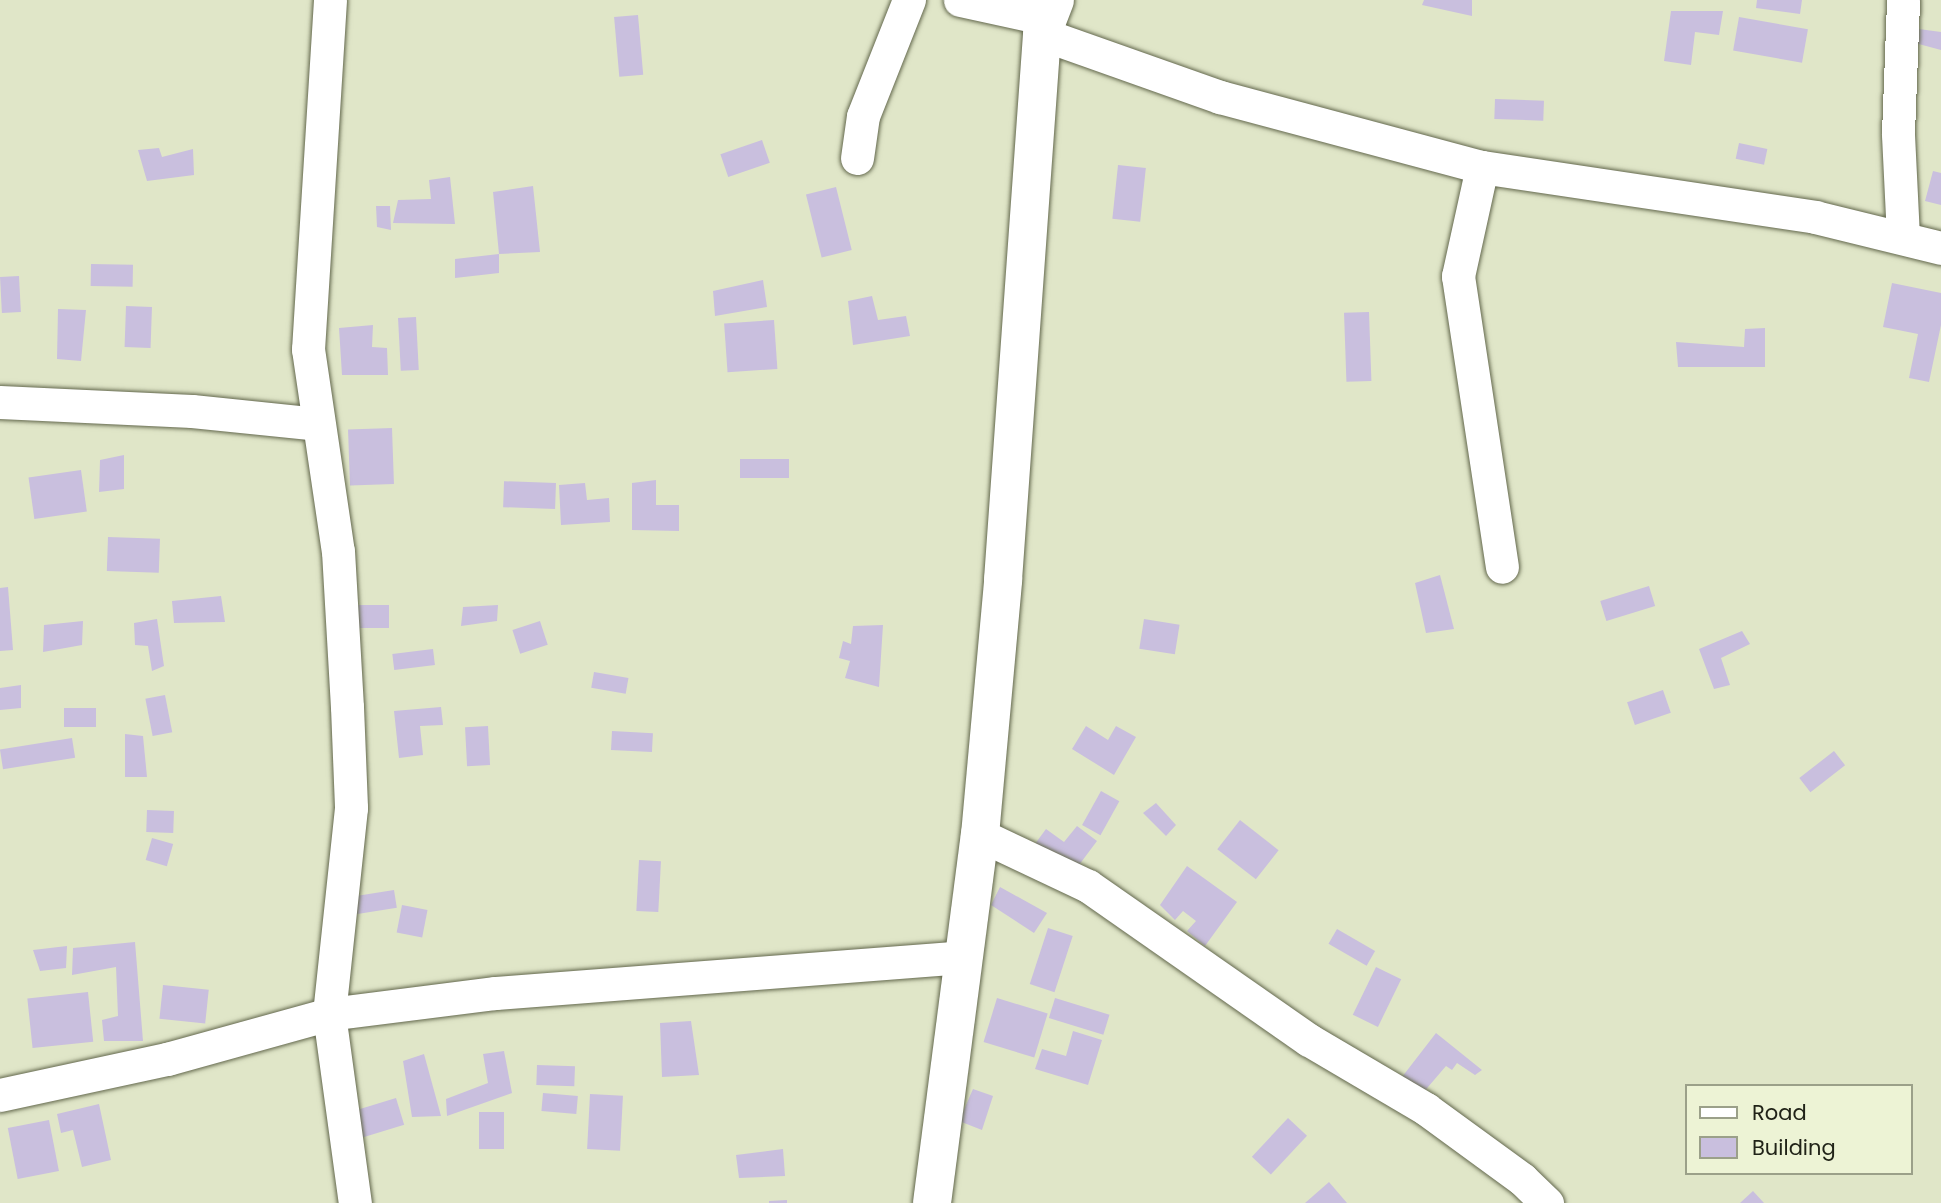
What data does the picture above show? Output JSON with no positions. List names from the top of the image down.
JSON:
{
  "legend": ["Road", "Building"]
}
